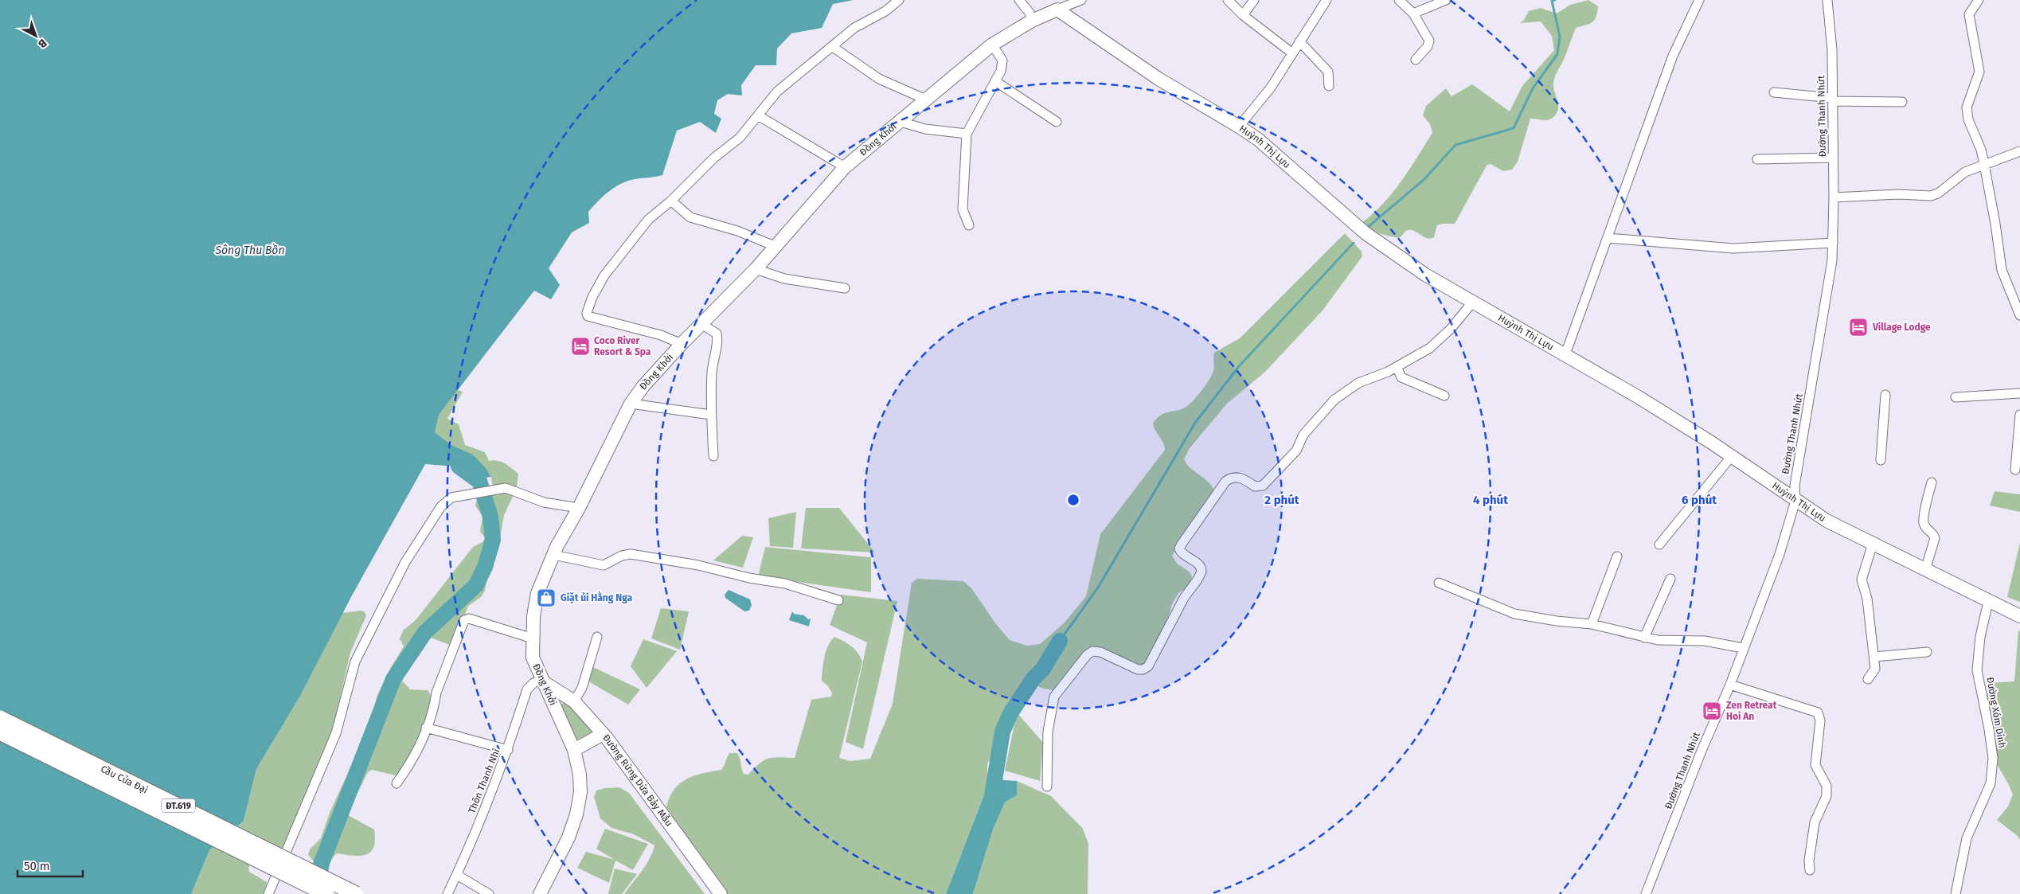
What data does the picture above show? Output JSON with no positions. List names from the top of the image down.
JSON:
{
  "streets": {
    "main road": ["Cầu Cửa Đại", "ĐT.619"],
    "street": [
      "Đường Thanh Nhứt",
      "Đồng Khởi",
      "Huỳnh Thị Lựu",
      "Đường Xóm Dinh",
      "Thôn Thanh Nhì",
      "Đường Rừng Dừa Bảy Mẫu"
    ]
  },
  "crossings": [
    ["Đường Thanh Nhứt", "Huỳnh Thị Lựu"],
    ["Đồng Khởi", "Huỳnh Thị Lựu"],
    ["Đồng Khởi", "Thôn Thanh Nhì"],
    ["Đồng Khởi", "Đường Rừng Dừa Bảy Mẫu"],
    ["Huỳnh Thị Lựu", "Đường Xóm Dinh"],
    ["Thôn Thanh Nhì", "Đường Rừng Dừa Bảy Mẫu"]
  ],
  "water": ["Sông Thu Bồn"],
  "places": {
    "hotel": ["Village Lodge", "Coco River Resort & Spa", "Zen Retreat Hoi An"],
    "shop": ["Giặt ủi Hằng Nga"]
  },
  "scale_bar": "50 m",
  "north": "bottom right",
  "rings": ["2 phút", "4 phút", "6 phút"]
}
